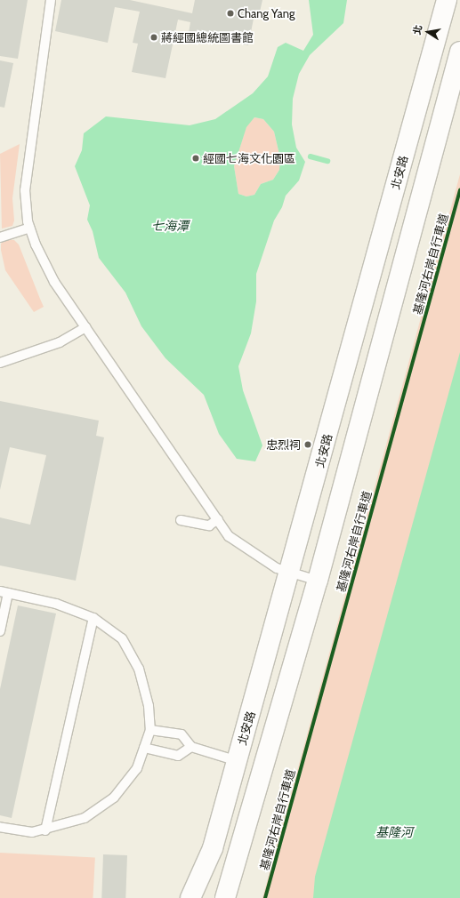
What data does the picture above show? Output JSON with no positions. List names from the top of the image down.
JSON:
{
  "streets": {
    "main road": ["北安路"],
    "cycle path": ["基隆河右岸自行車道"]
  },
  "water": ["七海潭", "基隆河"],
  "places": [
    "Chang Yang",
    "蔣經國總統圖書館",
    "經國七海文化園區",
    "忠烈祠"
  ],
  "north": "left"
}
